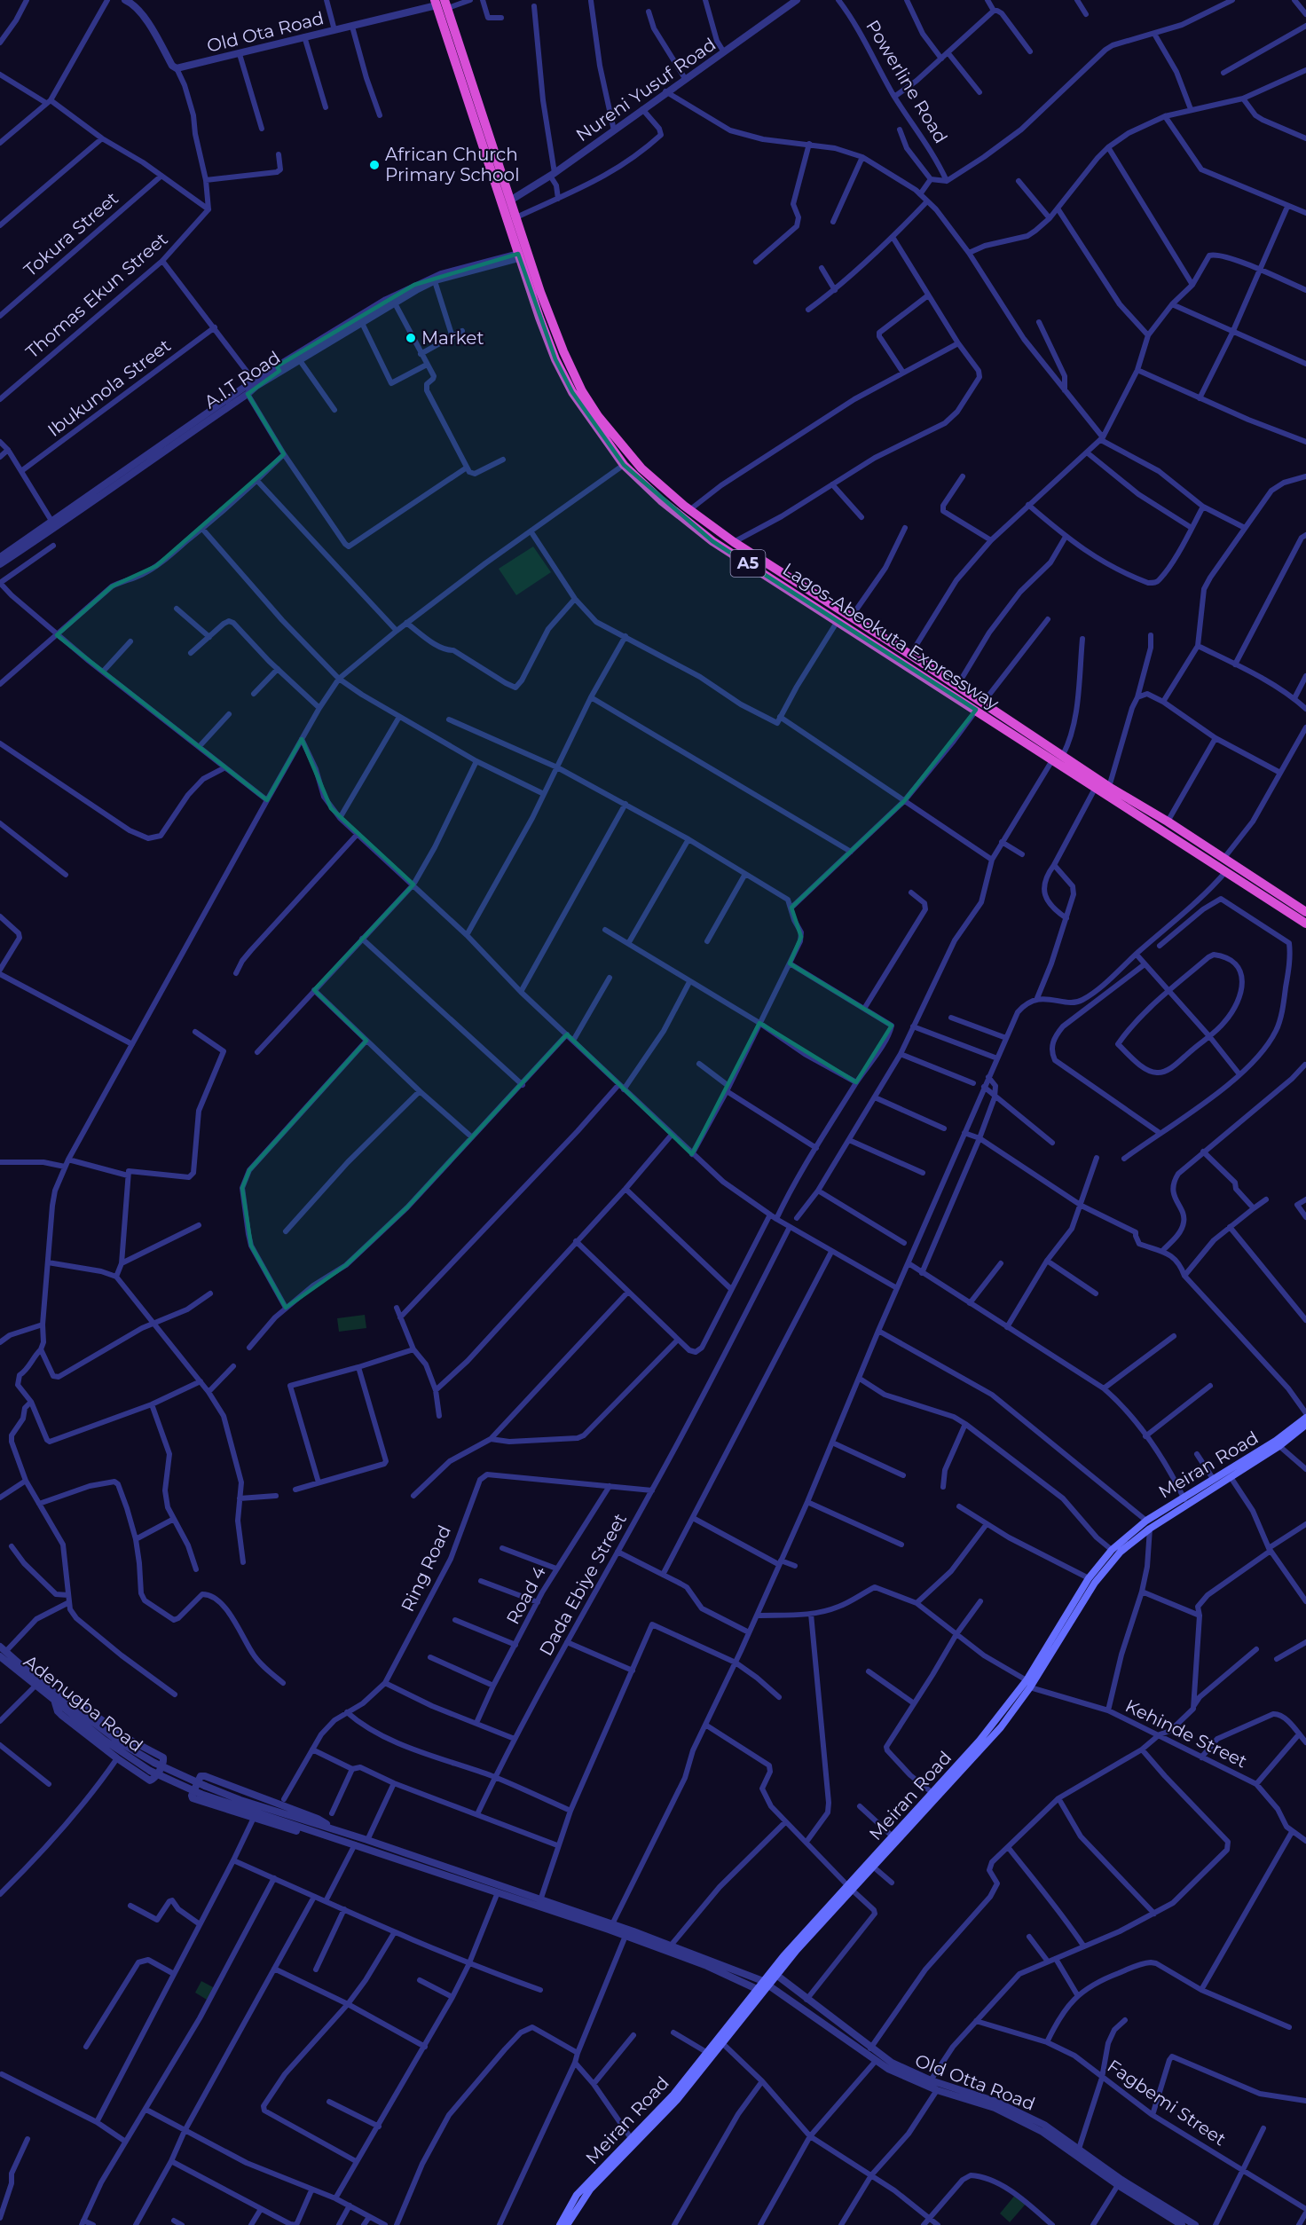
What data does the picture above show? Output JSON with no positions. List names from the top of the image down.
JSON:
{
  "streets": {
    "highway": ["A5", "Lagos-Abeokuta Expressway"],
    "main road": ["Meiran Road"],
    "street": [
      "Old Ota Road",
      "Powerline Road",
      "Nureni Yusuf Road",
      "Tokura Street",
      "Thomas Ekun Street",
      "A.I.T Road",
      "Ibukunola Street",
      "Ring Road",
      "Dada Ebiye Street",
      "Road 4",
      "Adenugba Road",
      "Kehinde Street",
      "Old Otta Road",
      "Fagbemi Street"
    ]
  },
  "crossings": [
    ["Old Ota Road", "Lagos-Abeokuta Expressway"],
    ["Nureni Yusuf Road", "Lagos-Abeokuta Expressway"],
    ["A.I.T Road", "Lagos-Abeokuta Expressway"],
    ["Meiran Road", "Kehinde Street"],
    ["Meiran Road", "Old Otta Road"],
    ["Ring Road", "Dada Ebiye Street"],
    ["Ring Road", "Road 4"],
    ["Adenugba Road", "Old Otta Road"]
  ],
  "places": ["African Church Primary School", "Market"]
}
